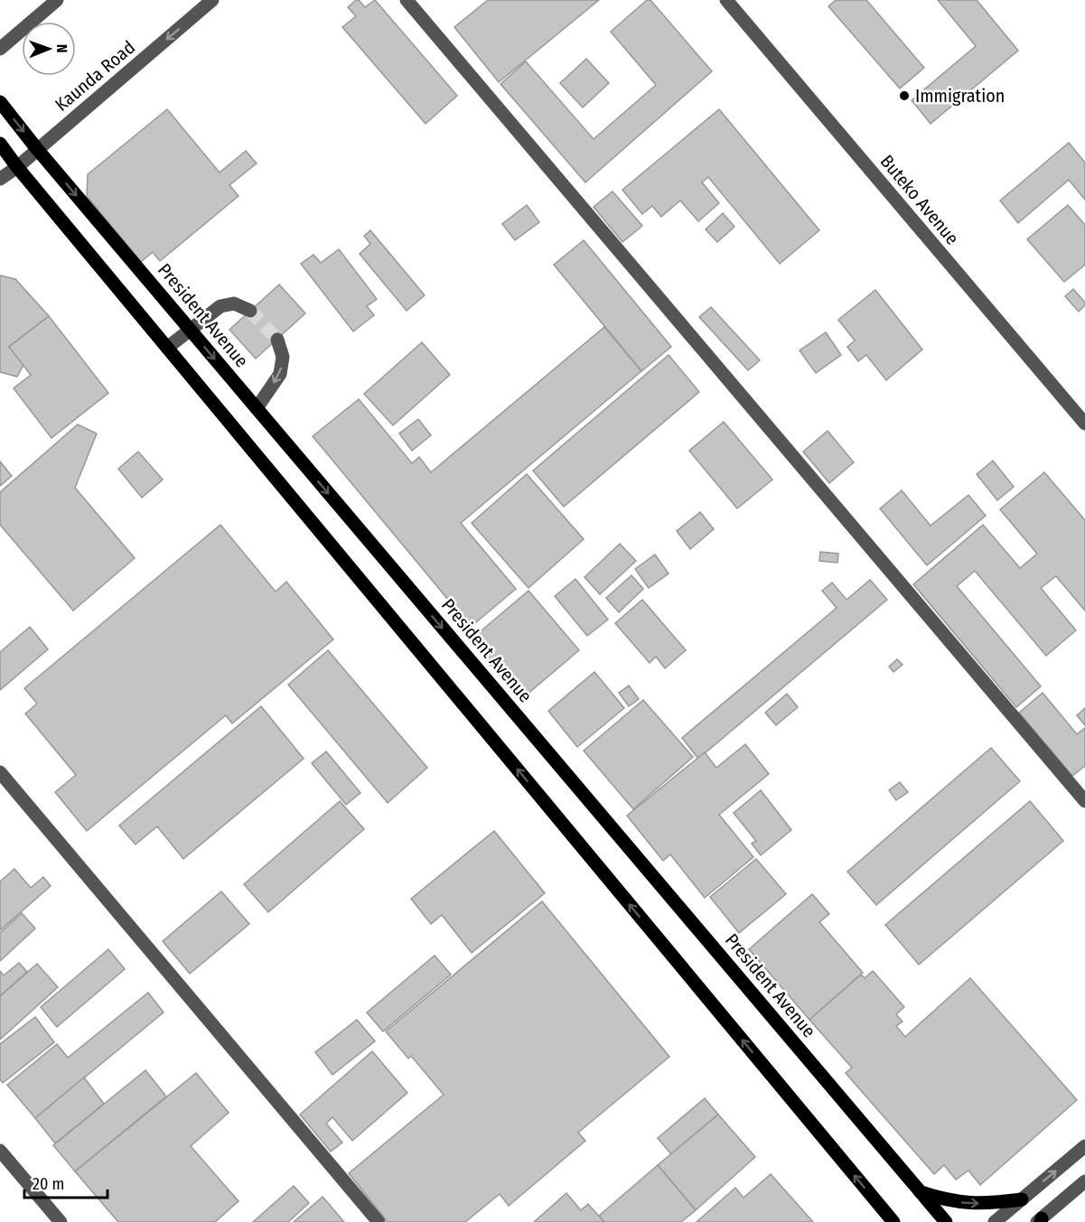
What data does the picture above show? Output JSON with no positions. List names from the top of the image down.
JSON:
{
  "streets": {
    "main road": ["President Avenue"],
    "street": ["Kaunda Road", "Buteko Avenue"]
  },
  "crossings": [
    ["Kaunda Road", "President Avenue"]
  ],
  "places": ["Immigration"],
  "scale_bar": "20 m",
  "north": "right"
}
